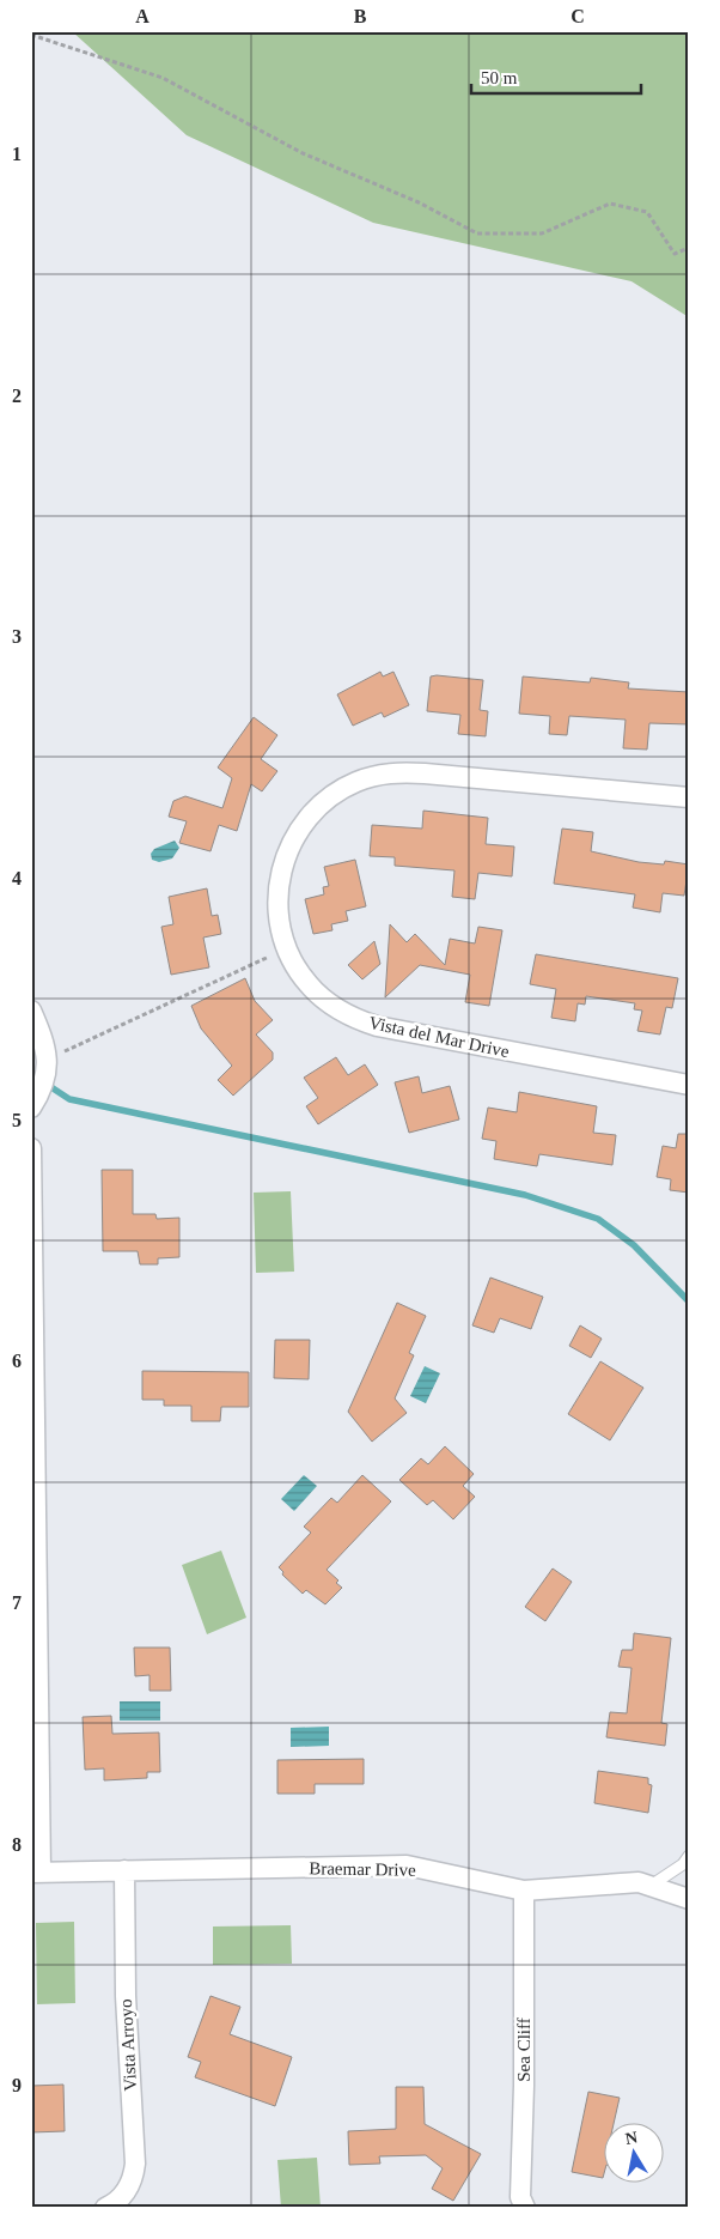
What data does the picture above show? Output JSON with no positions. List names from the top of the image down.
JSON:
{
  "streets": {
    "street": [
      "Vista del Mar Drive",
      "Braemar Drive",
      "Vista Arroyo",
      "Sea Cliff"
    ]
  },
  "crossings": [
    ["Braemar Drive", "Vista Arroyo"],
    ["Braemar Drive", "Sea Cliff"]
  ],
  "scale_bar": "50 m",
  "north": "top",
  "grid": {
    "columns": ["A", "B", "C"],
    "rows": [
      "1",
      "2",
      "3",
      "4",
      "5",
      "6",
      "7",
      "8",
      "9"
    ]
  }
}
